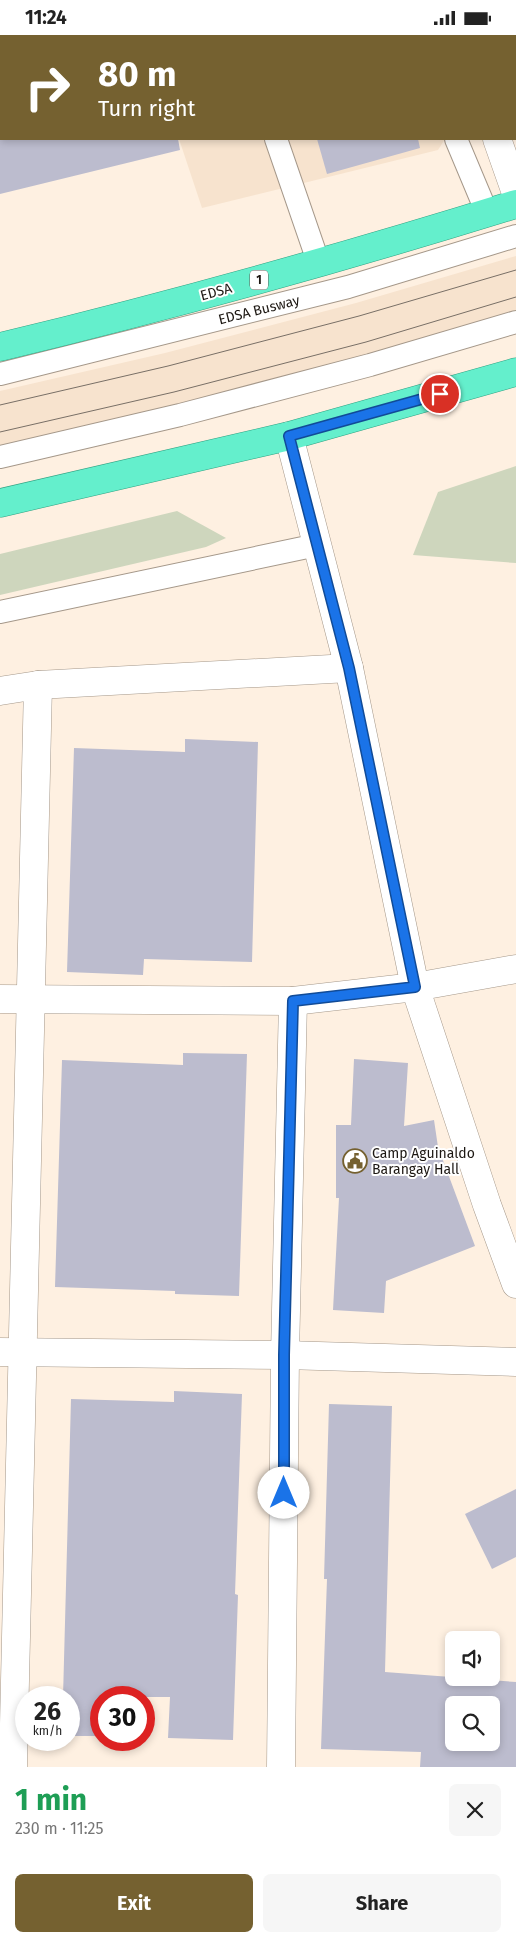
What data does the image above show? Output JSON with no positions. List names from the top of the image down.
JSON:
{
  "streets": {
    "highway": ["1", "EDSA"],
    "lane": ["EDSA Busway"]
  },
  "places": {
    "public building": ["Camp Aguinaldo Barangay Hall"]
  },
  "page": {
    "status": "11:24",
    "turn": ["80 m", "Turn right"],
    "speed": "26 km/h",
    "limit": "30",
    "heading": ["1 min", "230 m · 11:25"],
    "buttons": ["Exit", "Share"]
  }
}
